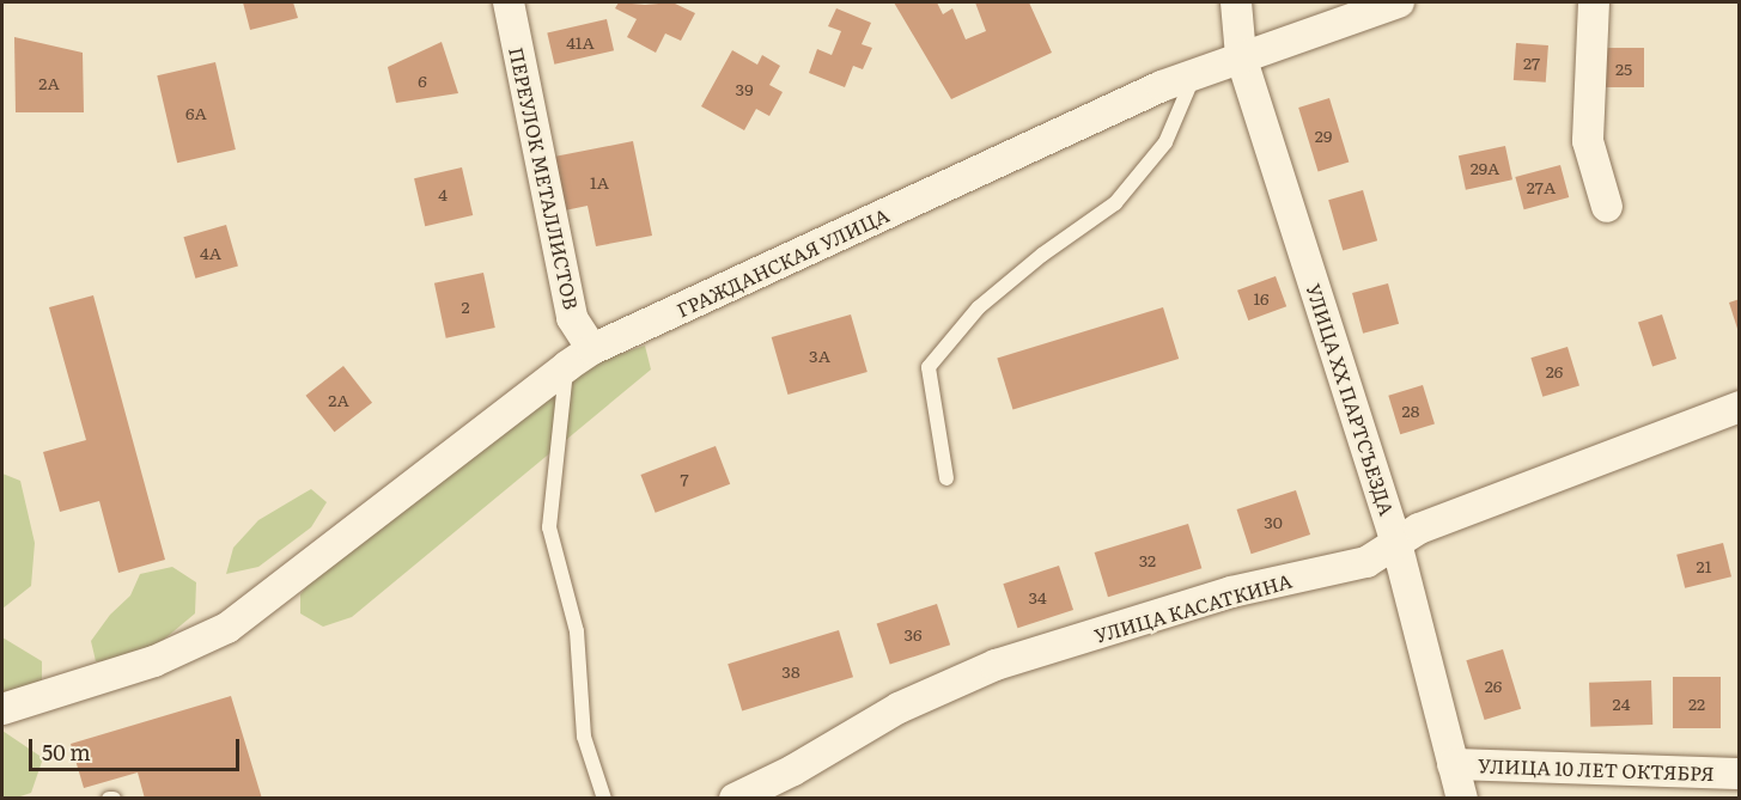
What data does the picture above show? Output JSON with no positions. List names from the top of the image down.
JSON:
{
  "streets": {
    "street": [
      "ПЕРЕУЛОК МЕТАЛЛИСТОВ",
      "ГРАЖДАНСКАЯ УЛИЦА",
      "УЛИЦА XX ПАРТСЪЕЗДА",
      "УЛИЦА КАСАТКИНА",
      "УЛИЦА 10 ЛЕТ ОКТЯБРЯ"
    ]
  },
  "crossings": [
    ["ПЕРЕУЛОК МЕТАЛЛИСТОВ", "ГРАЖДАНСКАЯ УЛИЦА"],
    ["ГРАЖДАНСКАЯ УЛИЦА", "УЛИЦА XX ПАРТСЪЕЗДА"],
    ["УЛИЦА XX ПАРТСЪЕЗДА", "УЛИЦА КАСАТКИНА"],
    ["УЛИЦА XX ПАРТСЪЕЗДА", "УЛИЦА 10 ЛЕТ ОКТЯБРЯ"]
  ],
  "house_numbers": [
    "41А",
    "27",
    "25",
    "6",
    "2А",
    "39",
    "6А",
    "29",
    "29А",
    "1А",
    "27А",
    "4",
    "4А",
    "16",
    "2",
    "3А",
    "26",
    "2А",
    "28",
    "7",
    "30",
    "32",
    "21",
    "34",
    "36",
    "38",
    "26",
    "24",
    "22"
  ],
  "scale_bar": "50 m"
}
